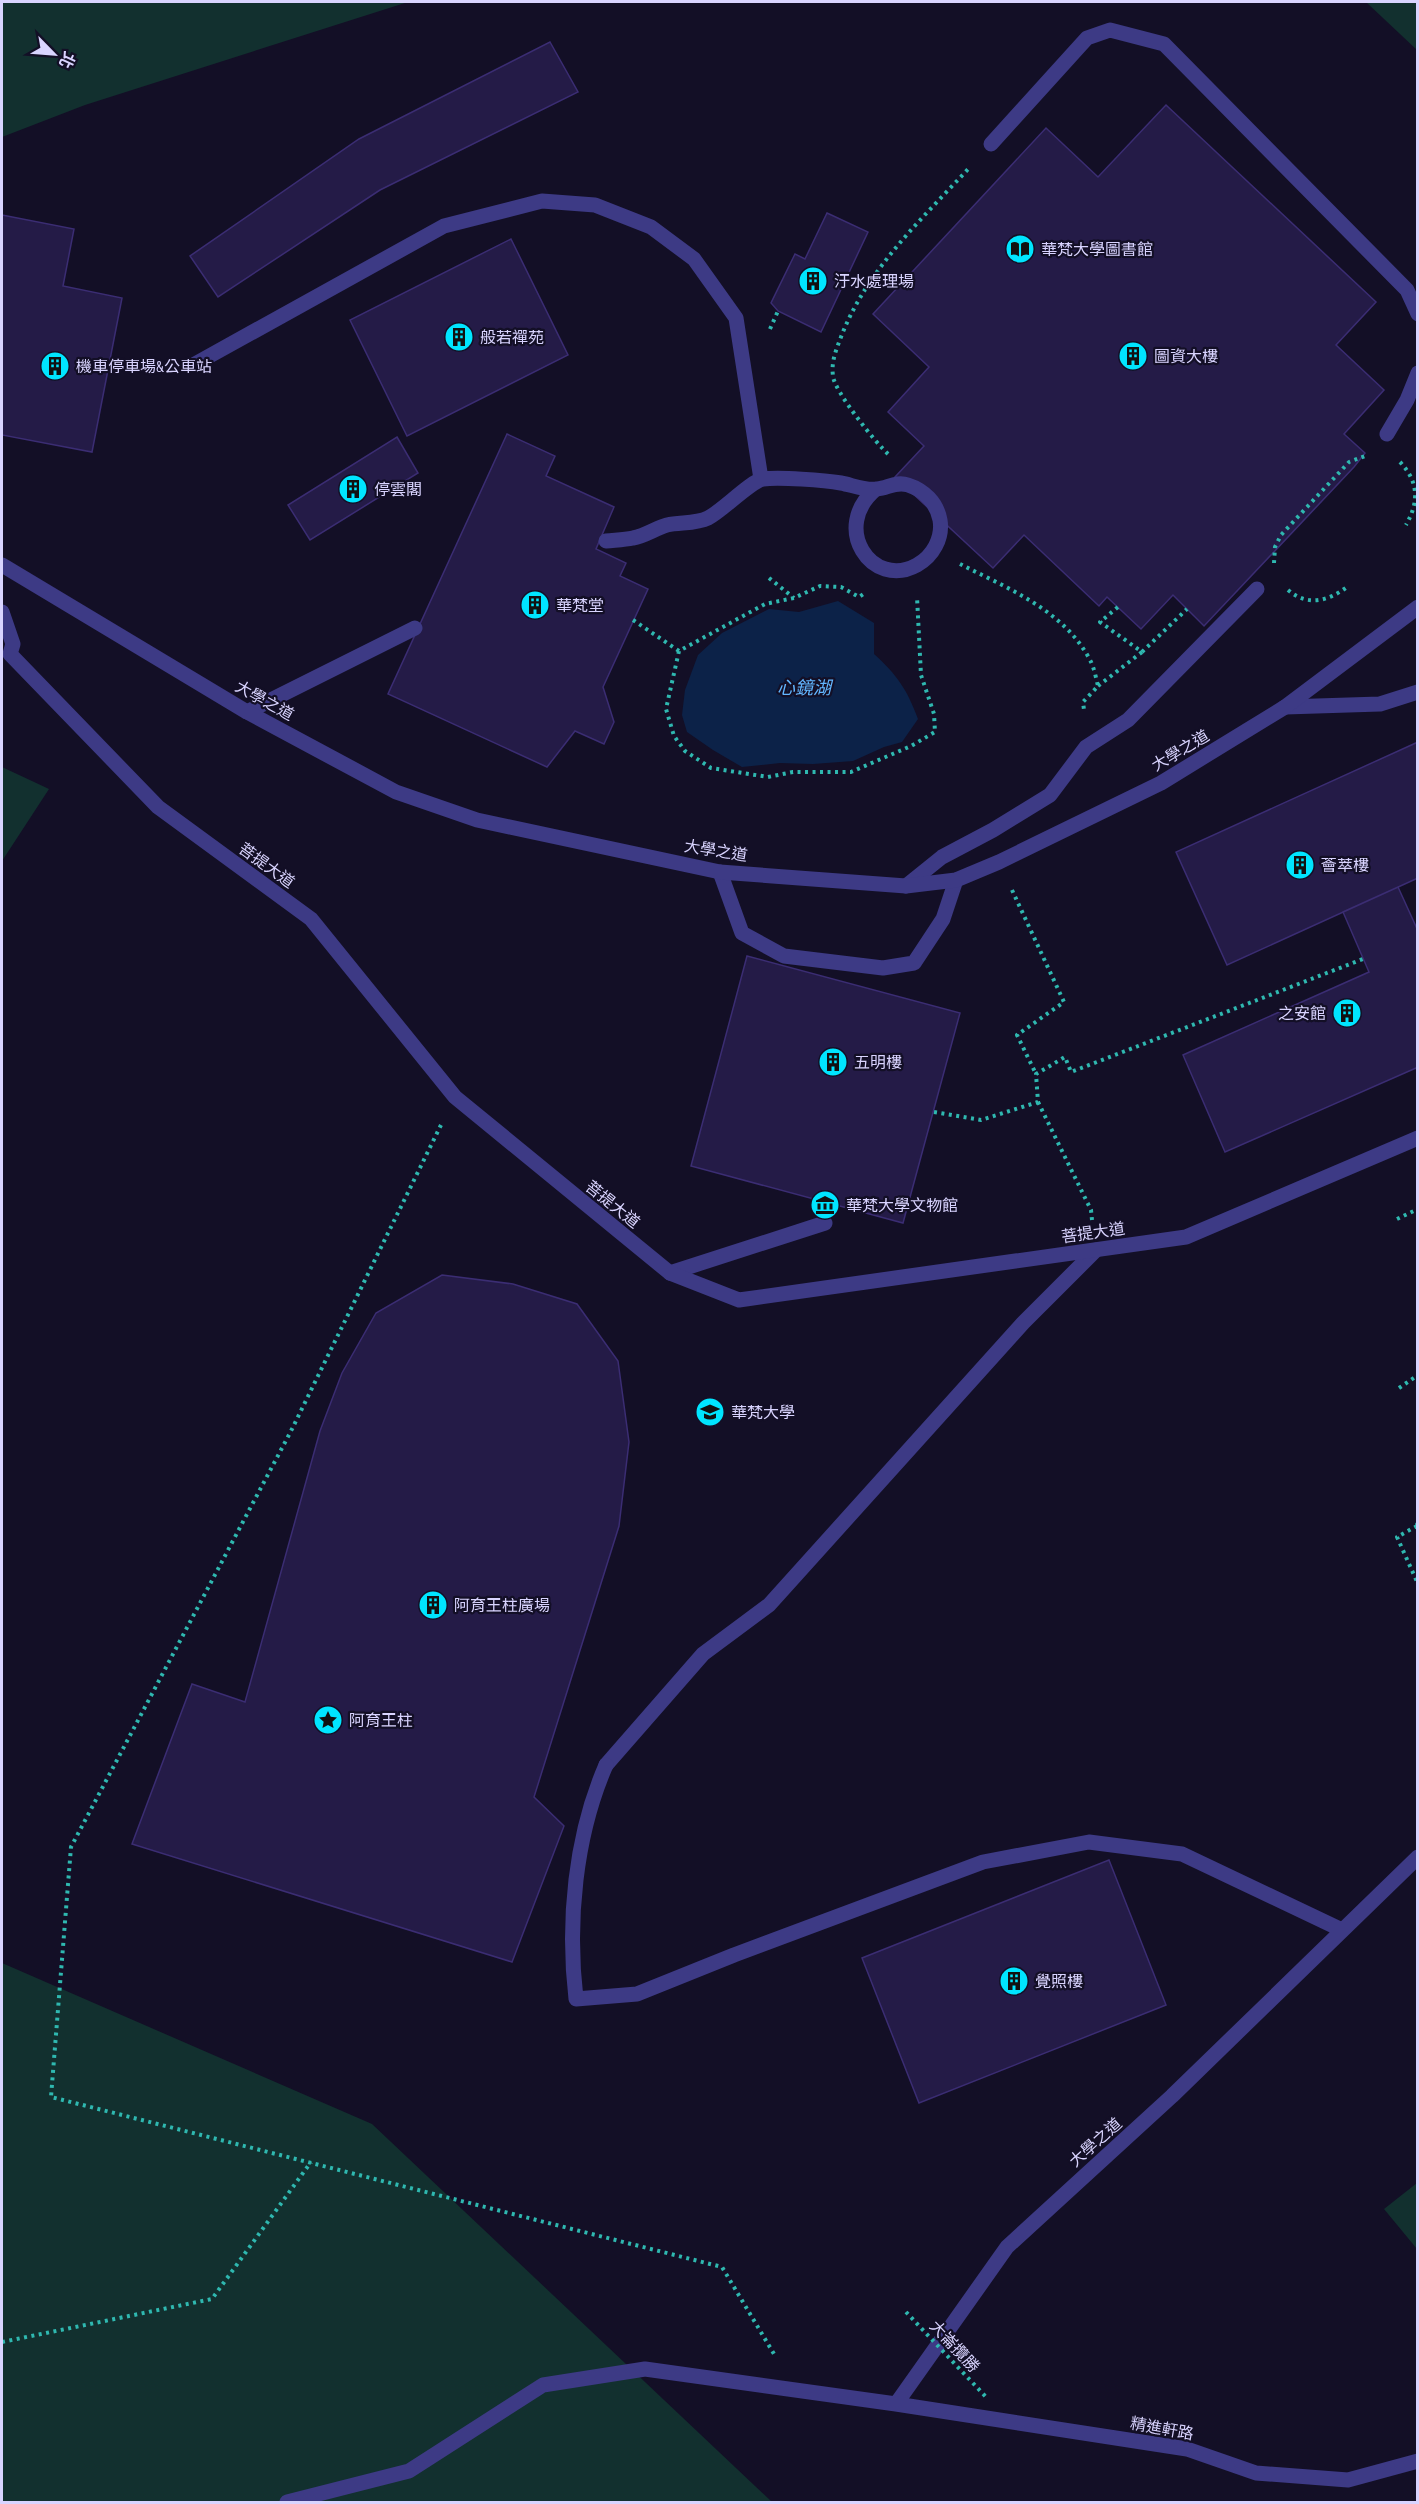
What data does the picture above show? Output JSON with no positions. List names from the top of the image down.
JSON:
{
  "streets": {
    "street": ["大學之道", "菩提大道", "精進軒路"],
    "path": ["大崙攬勝"]
  },
  "crossings": [
    ["大學之道", "精進軒路"]
  ],
  "water": ["心鏡湖"],
  "places": {
    "library": ["華梵大學圖書館"],
    "building": [
      "汙水處理場",
      "般若禪苑",
      "圖資大樓",
      "機車停車場&公車站",
      "停雲閣",
      "華梵堂",
      "薈萃樓",
      "之安館",
      "五明樓",
      "阿育王柱廣場",
      "覺照樓"
    ],
    "museum": ["華梵大學文物館"],
    "school or university": ["華梵大學"],
    "place": ["阿育王柱"]
  },
  "north": "bottom right"
}
